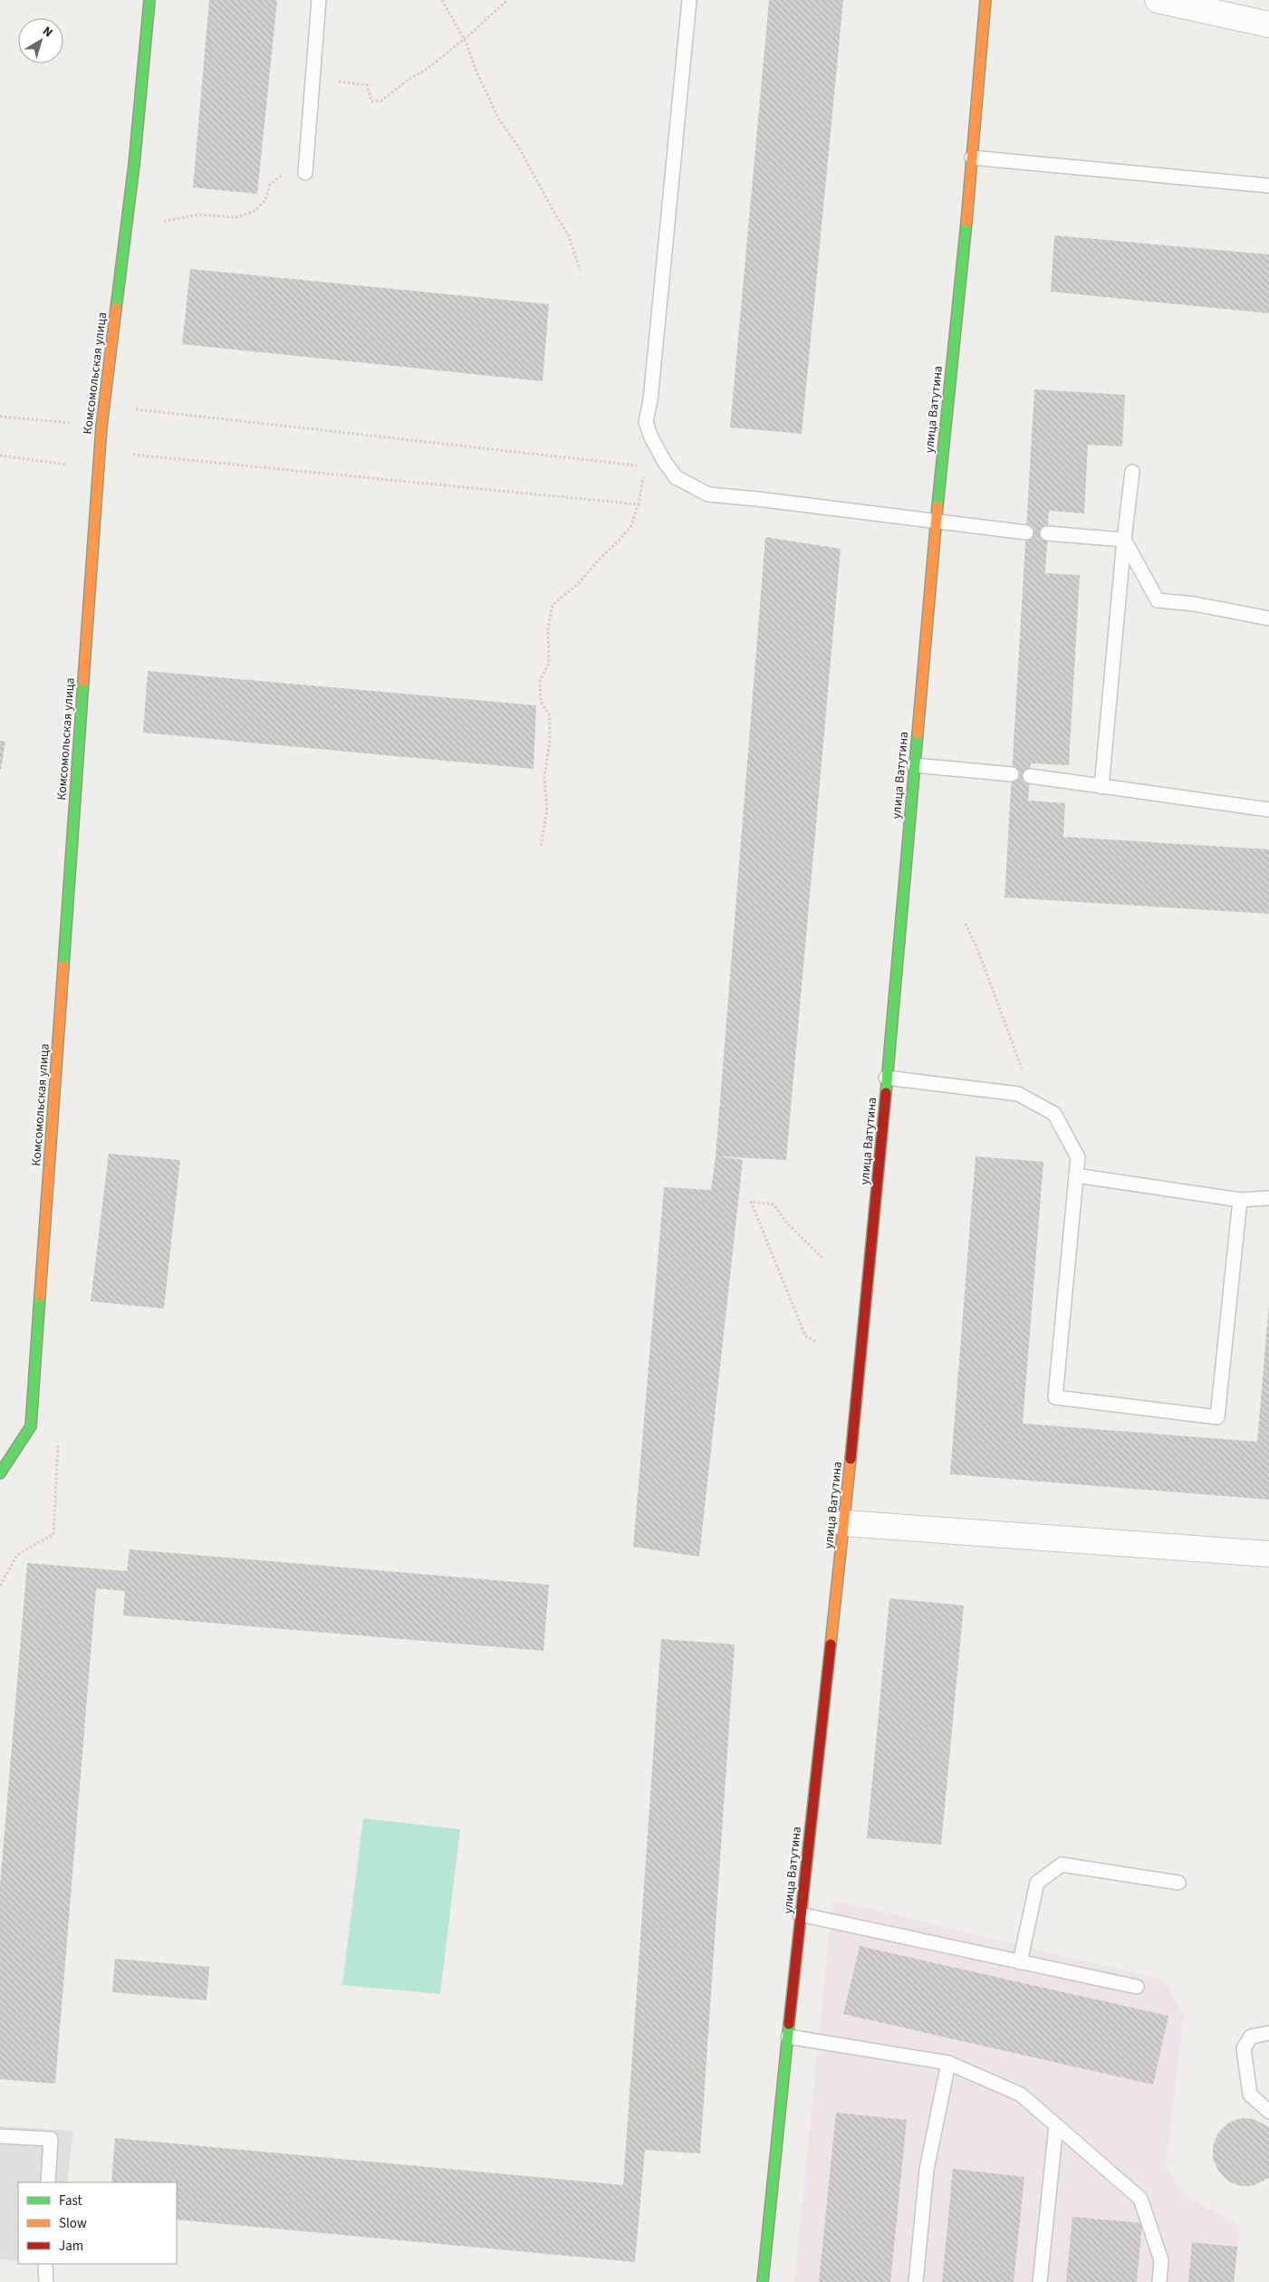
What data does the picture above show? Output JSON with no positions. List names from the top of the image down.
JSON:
{
  "streets": {
    "street": ["Комсомольская улица", "улица Ватутина"]
  },
  "legend": ["Fast", "Slow", "Jam"],
  "north": "top right"
}
